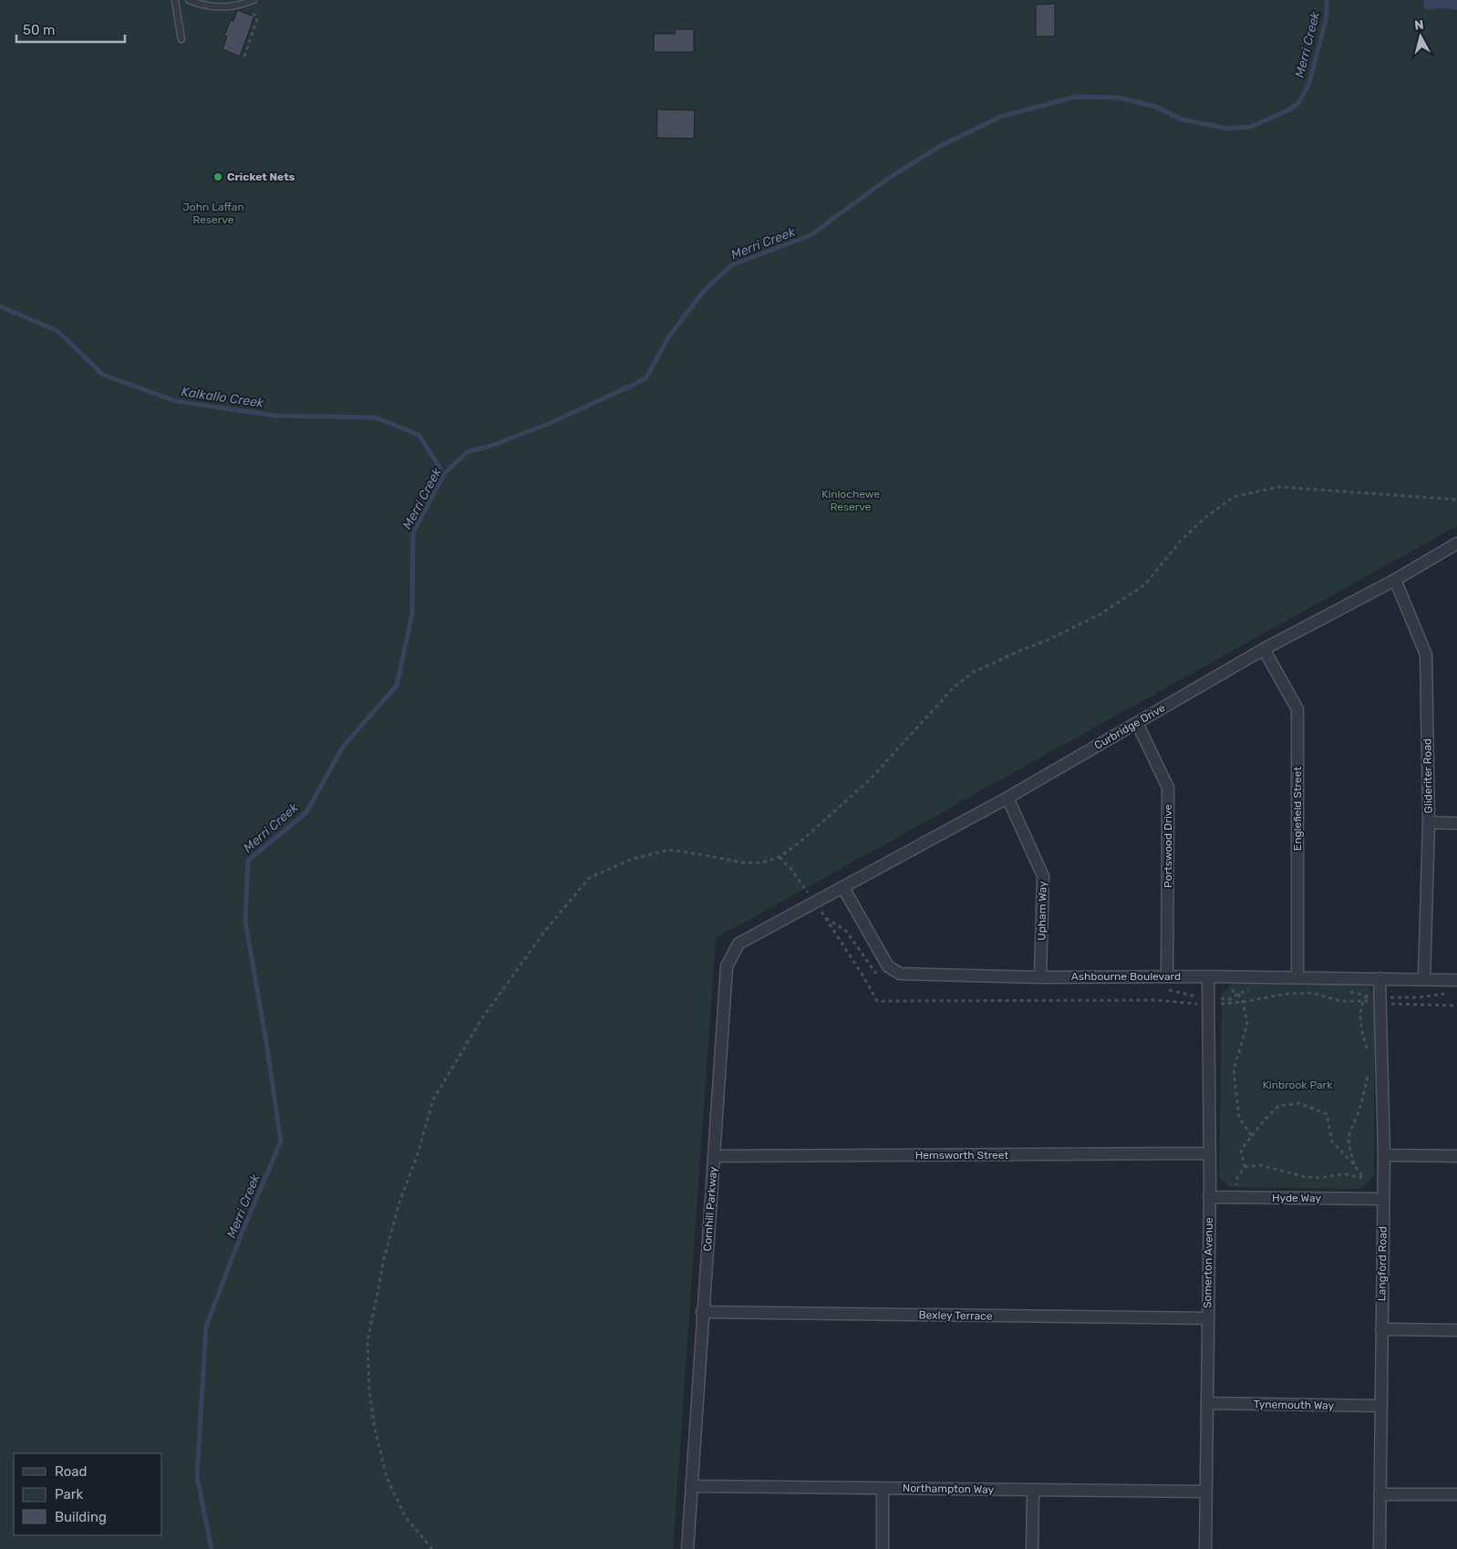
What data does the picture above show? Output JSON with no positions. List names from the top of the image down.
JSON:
{
  "streets": {
    "street": [
      "Curbridge Drive",
      "Glideriter Road",
      "Englefield Street",
      "Portswood Drive",
      "Upham Way",
      "Ashbourne Boulevard",
      "Hemsworth Street",
      "Hyde Way",
      "Cornhill Parkway",
      "Somerton Avenue",
      "Langford Road",
      "Bexley Terrace",
      "Tynemouth Way",
      "Northampton Way"
    ]
  },
  "crossings": [
    ["Curbridge Drive", "Glideriter Road"],
    ["Curbridge Drive", "Englefield Street"],
    ["Curbridge Drive", "Portswood Drive"],
    ["Curbridge Drive", "Upham Way"],
    ["Curbridge Drive", "Ashbourne Boulevard"],
    ["Curbridge Drive", "Cornhill Parkway"],
    ["Glideriter Road", "Ashbourne Boulevard"],
    ["Englefield Street", "Ashbourne Boulevard"],
    ["Portswood Drive", "Ashbourne Boulevard"],
    ["Upham Way", "Ashbourne Boulevard"],
    ["Ashbourne Boulevard", "Somerton Avenue"],
    ["Ashbourne Boulevard", "Langford Road"],
    ["Hemsworth Street", "Cornhill Parkway"],
    ["Hemsworth Street", "Somerton Avenue"],
    ["Hyde Way", "Somerton Avenue"],
    ["Hyde Way", "Langford Road"],
    ["Cornhill Parkway", "Bexley Terrace"],
    ["Cornhill Parkway", "Northampton Way"],
    ["Somerton Avenue", "Bexley Terrace"],
    ["Somerton Avenue", "Tynemouth Way"],
    ["Somerton Avenue", "Northampton Way"],
    ["Langford Road", "Tynemouth Way"]
  ],
  "water": ["Merri Creek", "Kalkallo Creek"],
  "parks": ["John Laffan Reserve", "Kinlochewe Reserve", "Kinbrook Park"],
  "places": ["Cricket Nets"],
  "legend": ["Road", "Park", "Building"],
  "scale_bar": "50 m",
  "north": "top"
}
